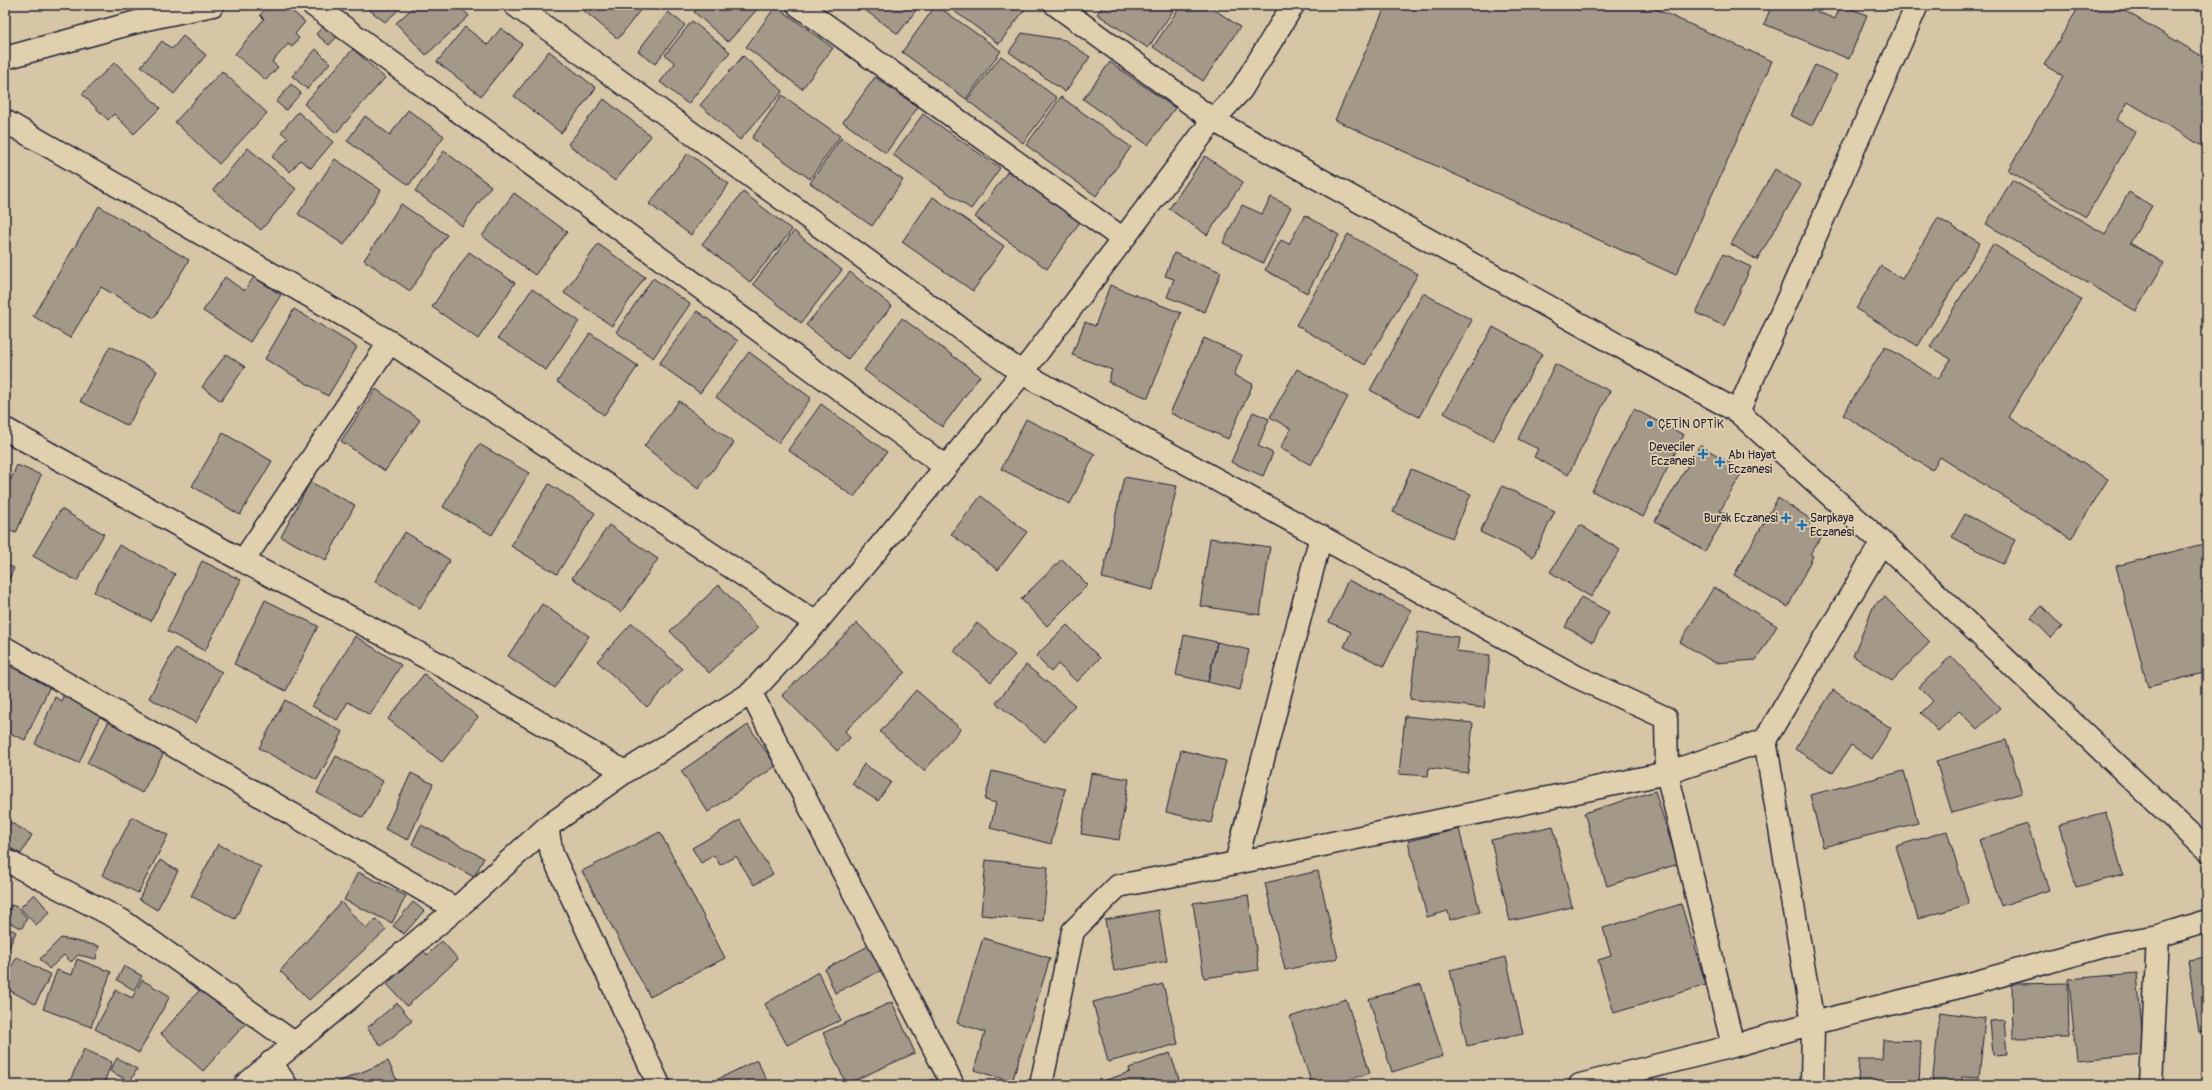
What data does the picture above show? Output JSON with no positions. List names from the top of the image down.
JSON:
{
  "places": {
    "other": ["ÇETİN OPTİK"],
    "health": [
      "Deveciler Eczanesi",
      "Abı Hayat Eczanesi",
      "Burak Eczanesi",
      "Sarpkaya Eczanesi"
    ]
  }
}
